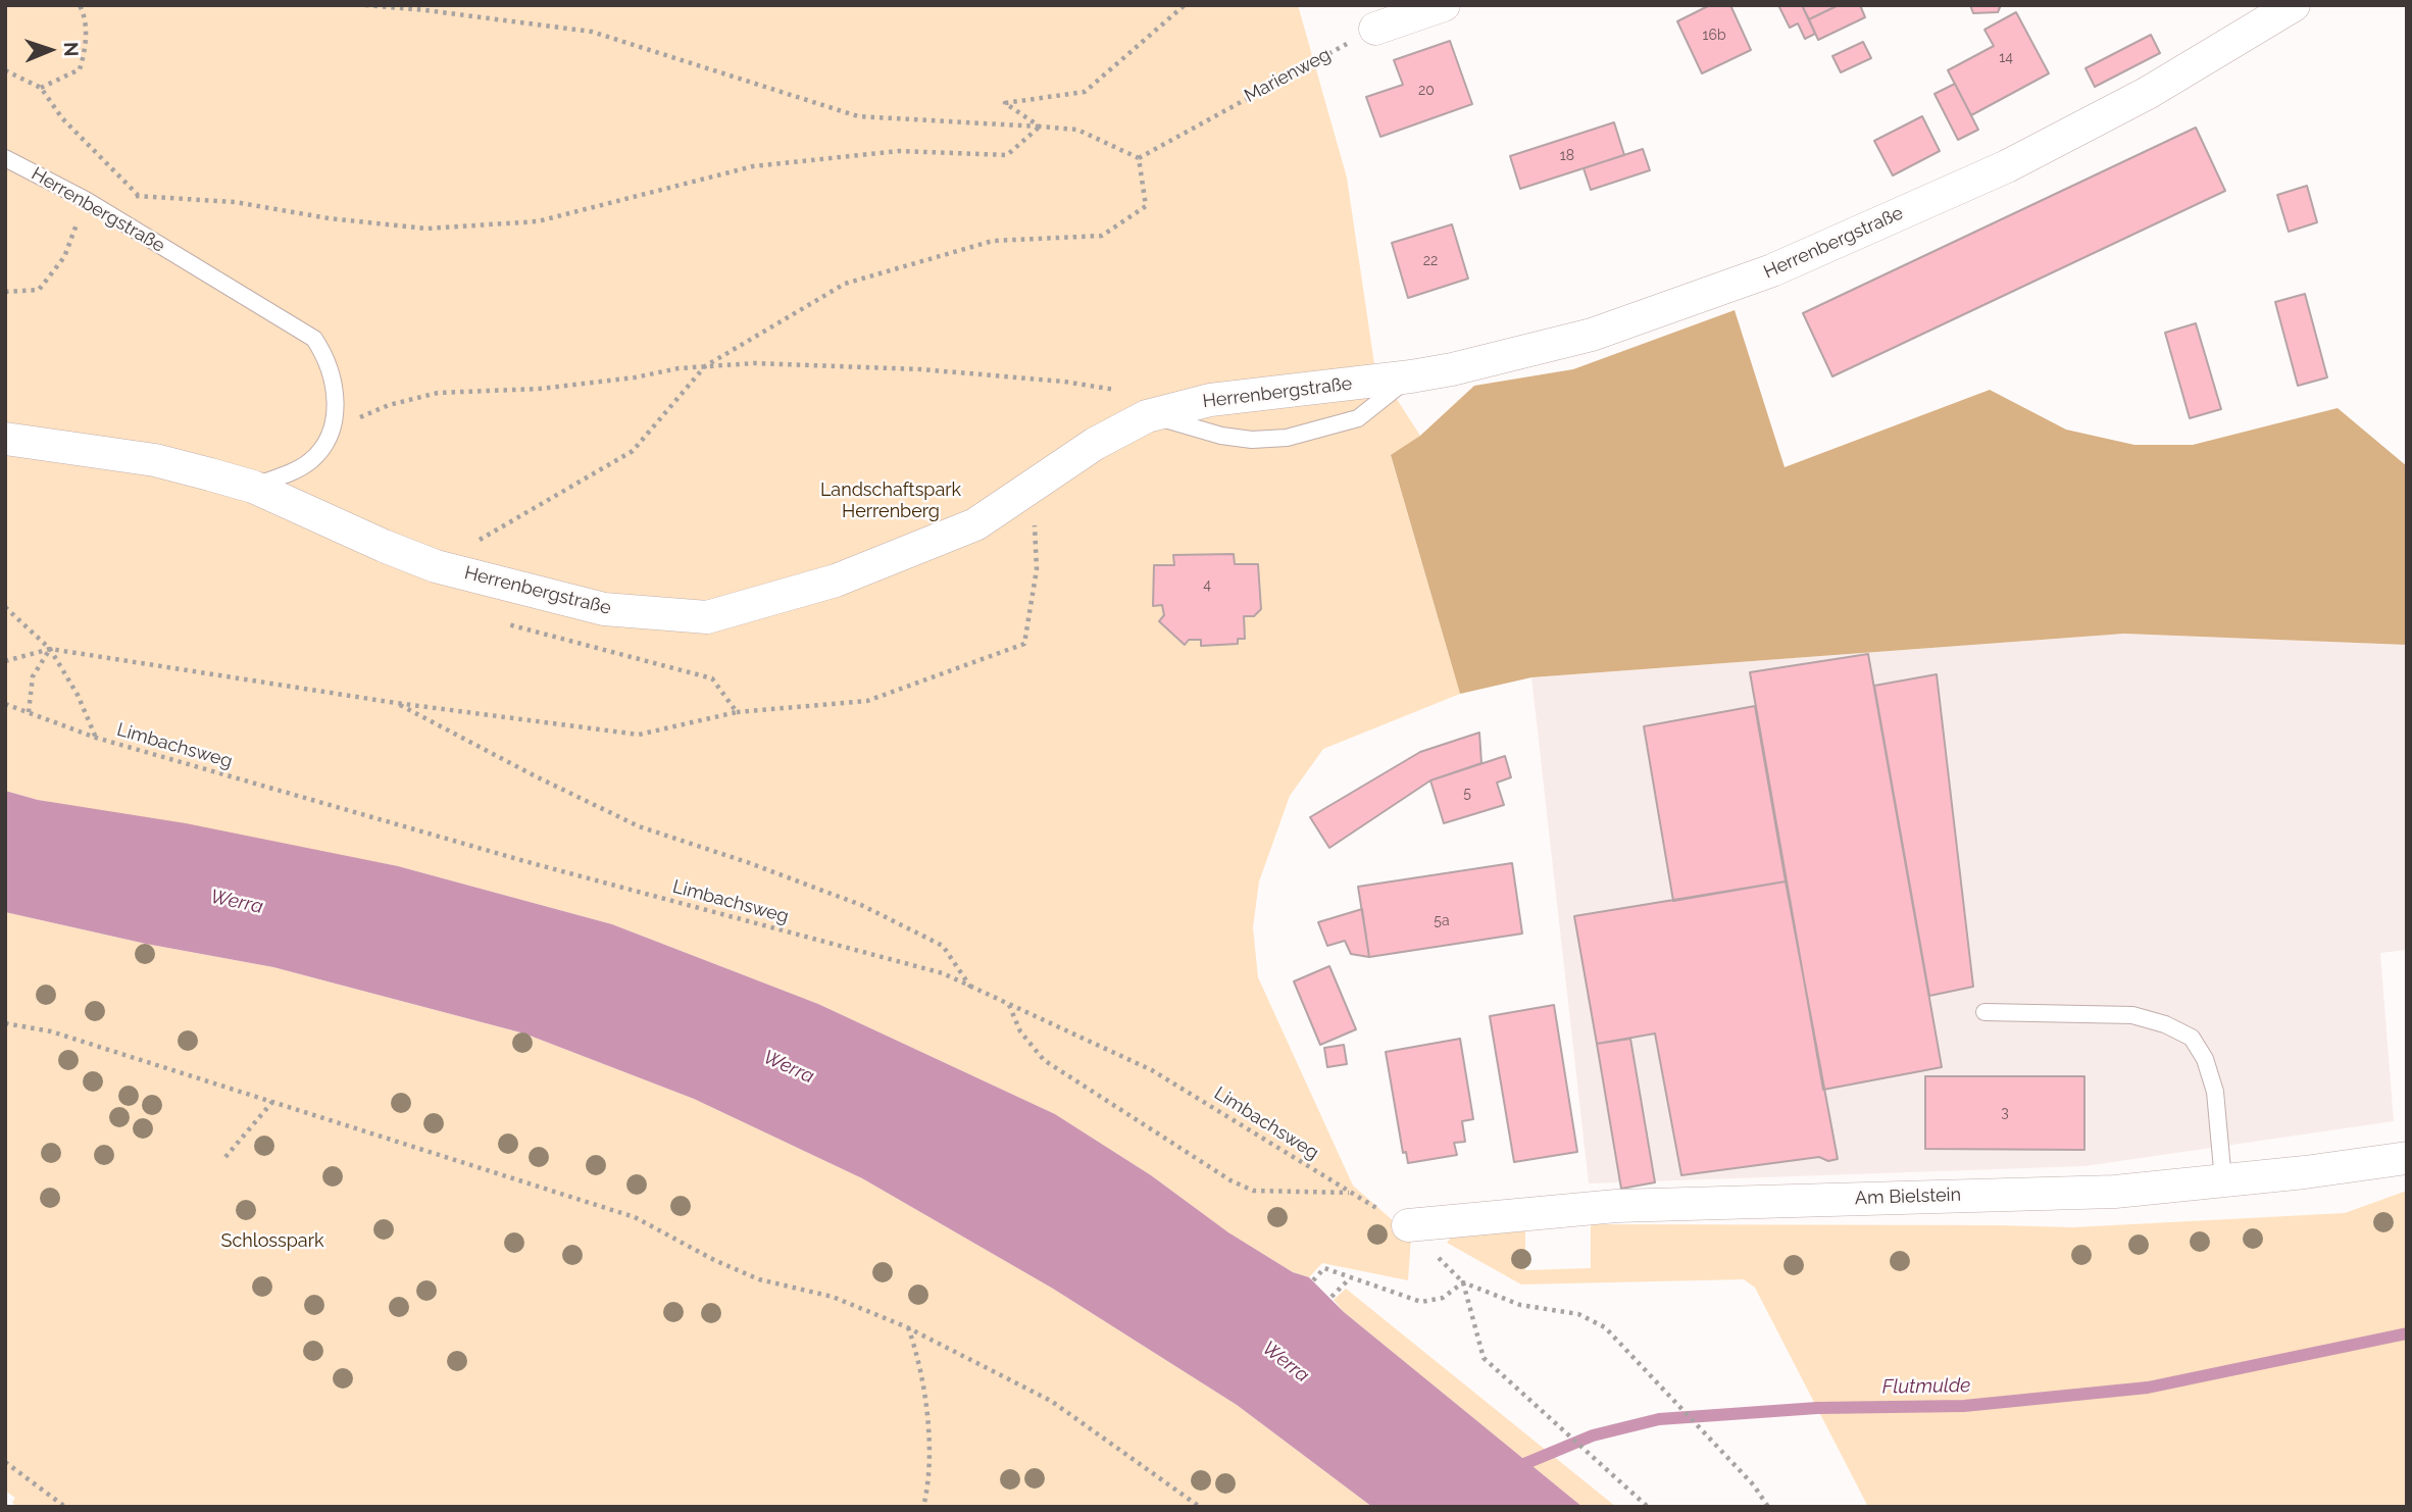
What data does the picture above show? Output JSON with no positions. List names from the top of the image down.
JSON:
{
  "streets": {
    "street": ["Herrenbergstraße", "Am Bielstein"],
    "path": ["Marienweg", "Limbachsweg"]
  },
  "crossings": [
    ["Limbachsweg", "Am Bielstein"]
  ],
  "water": ["Werra", "Flutmulde"],
  "parks": ["Landschaftspark Herrenberg", "Schlosspark"],
  "house_numbers": [
    "16b",
    "14",
    "20",
    "18",
    "22",
    "4",
    "5",
    "5a",
    "3"
  ],
  "north": "right"
}
